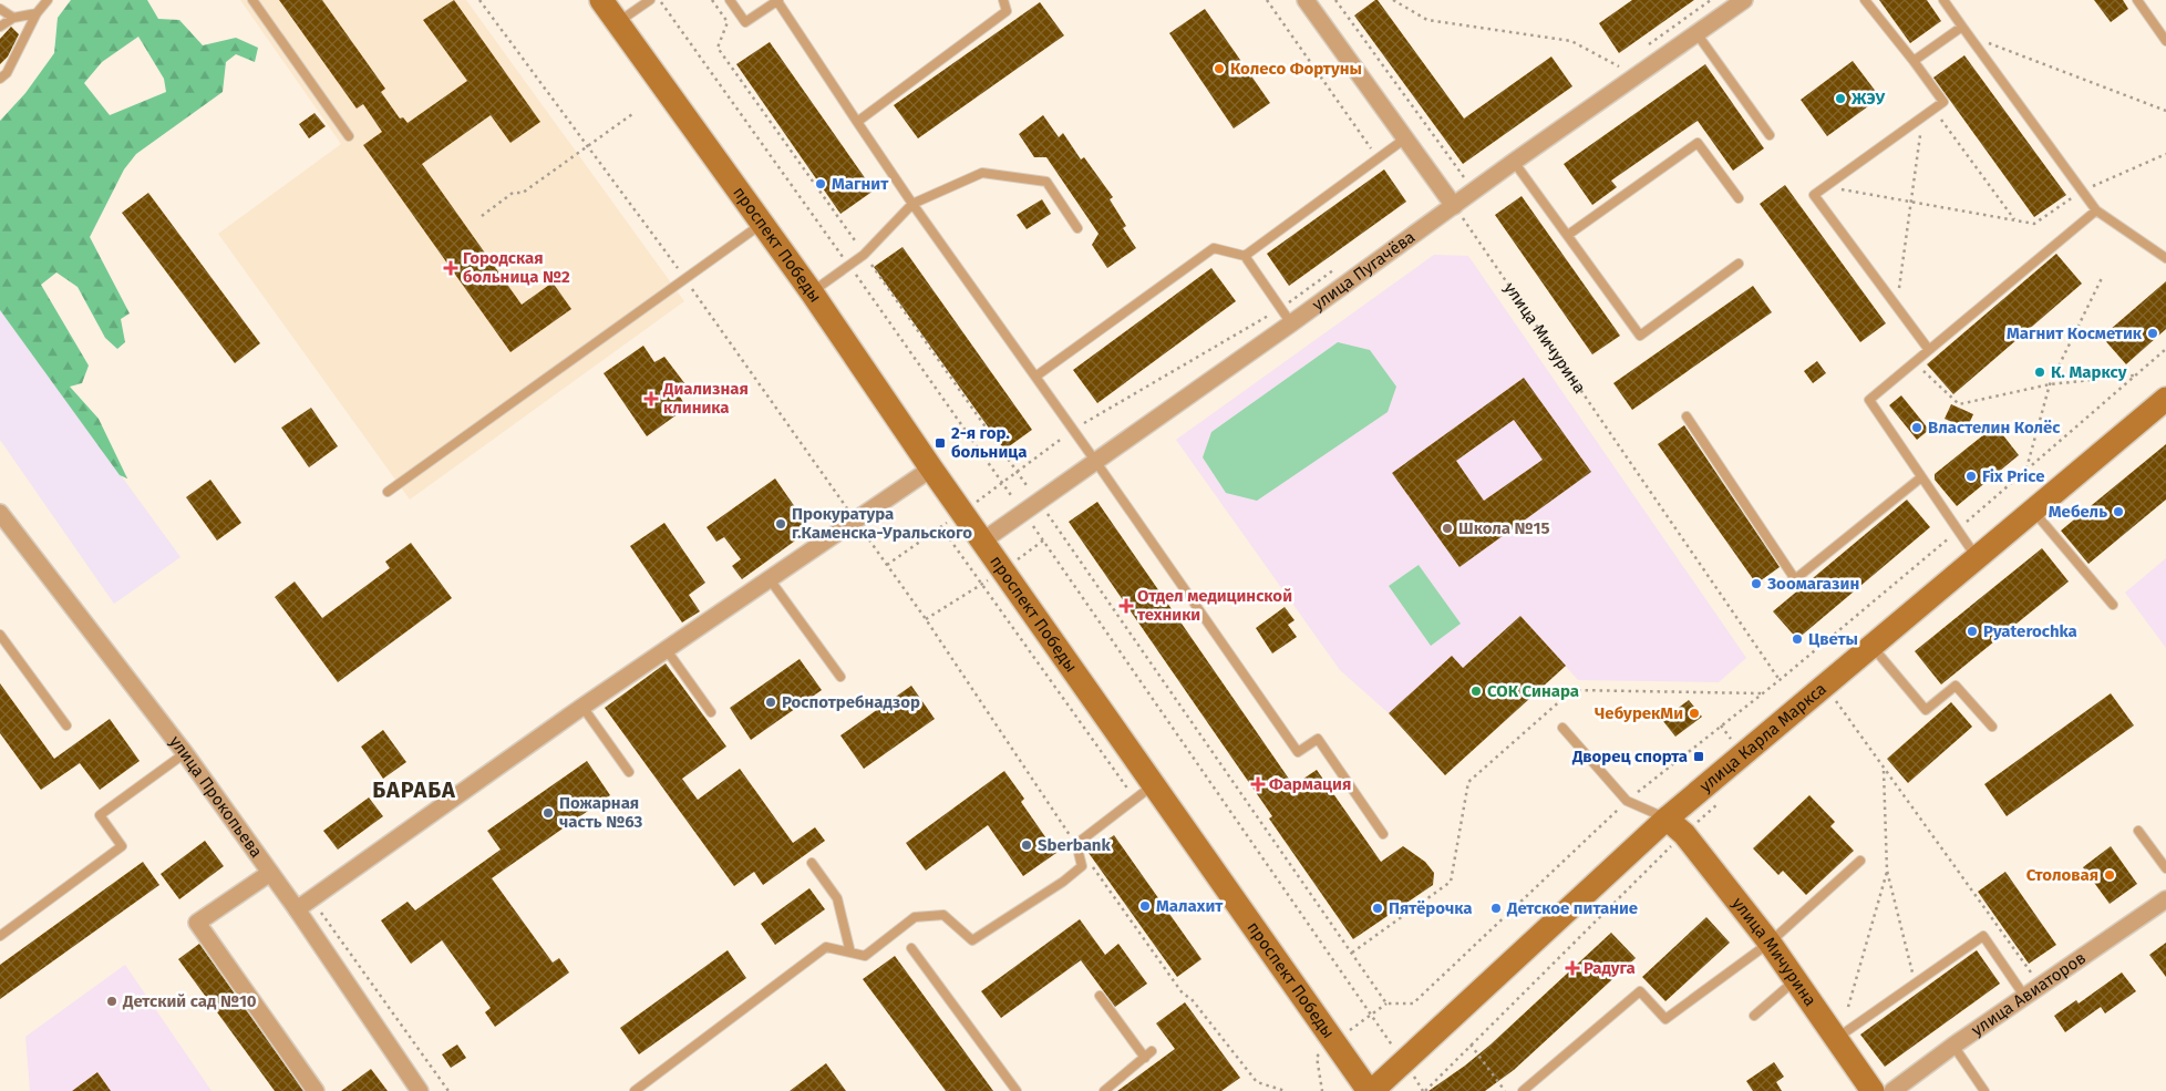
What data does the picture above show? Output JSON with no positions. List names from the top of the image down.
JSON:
{
  "streets": {
    "street": [
      "проспект Победы",
      "улица Пугачёва",
      "улица Мичурина",
      "улица Карла Маркса",
      "улица Прокопьева",
      "улица Авиаторов"
    ]
  },
  "crossings": [
    ["проспект Победы", "улица Пугачёва"],
    ["проспект Победы", "улица Карла Маркса"],
    ["улица Пугачёва", "улица Мичурина"],
    ["улица Мичурина", "улица Карла Маркса"]
  ],
  "districts": ["БАРАБА"],
  "places": {
    "other": [
      "Колесо Фортуны",
      "ЖЭУ",
      "Магнит",
      "Магнит Косметик",
      "К. Марксу",
      "Властелин Колёс",
      "Fix Price",
      "Мебель",
      "Прокуратура г.Каменска-Уральского",
      "Школа №15",
      "Зоомагазин",
      "Pyaterochka",
      "Цветы",
      "СОК Синара",
      "Роспотребнадзор",
      "ЧебурекМи",
      "Пожарная часть №63",
      "Sberbank",
      "Столовая",
      "Малахит",
      "Пятёрочка",
      "Детское питание",
      "Детский сад №10"
    ],
    "health": [
      "Городская больница №2",
      "Диализная клиника",
      "Отдел медицинской техники",
      "Фармация",
      "Радуга"
    ],
    "transit": ["2-я гор. больница", "Дворец спорта"]
  }
}
